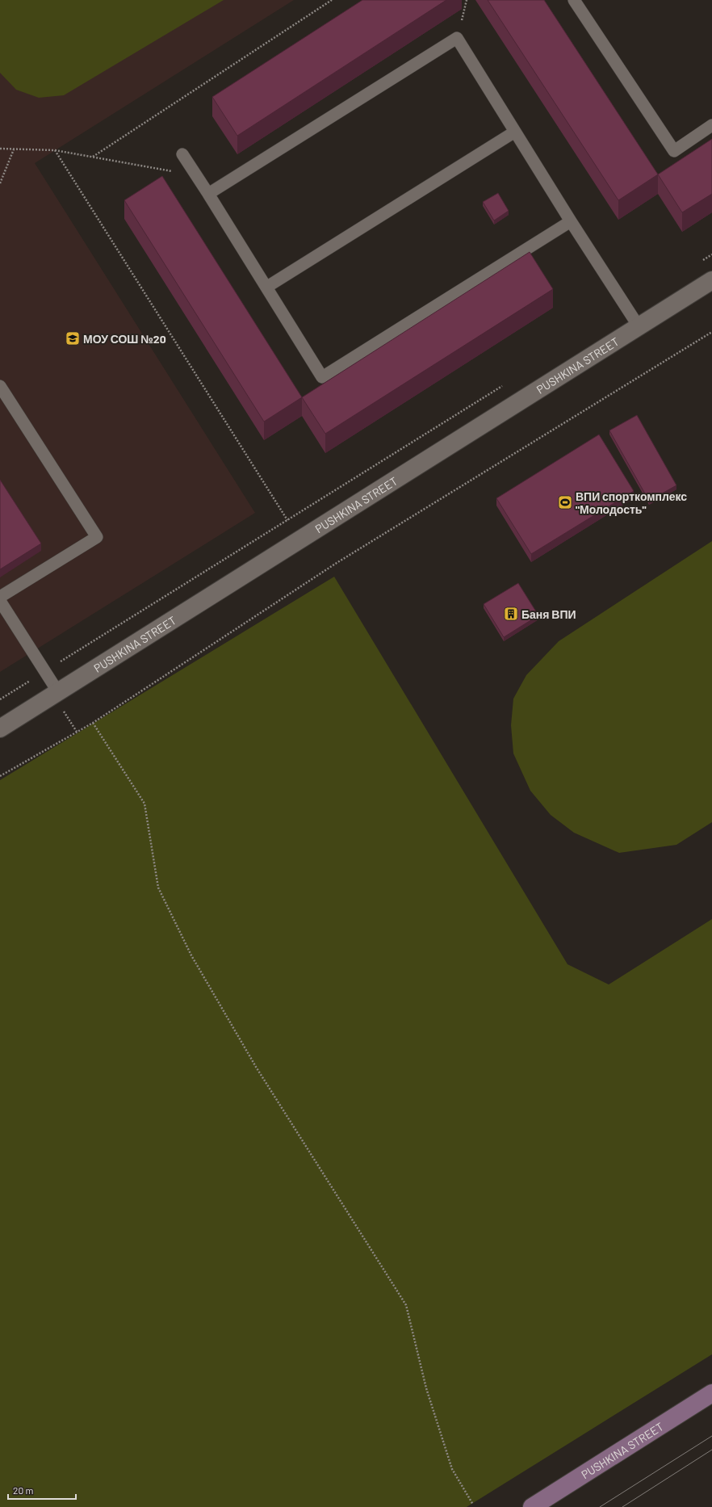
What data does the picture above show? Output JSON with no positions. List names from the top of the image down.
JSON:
{
  "streets": {
    "street": ["PUSHKINA STREET"]
  },
  "places": {
    "school or university": ["МОУ СОШ №20"],
    "sports": ["ВПИ спорткомплекс \"Молодость\""],
    "building": ["Баня ВПИ"]
  },
  "scale_bar": "20 m"
}
